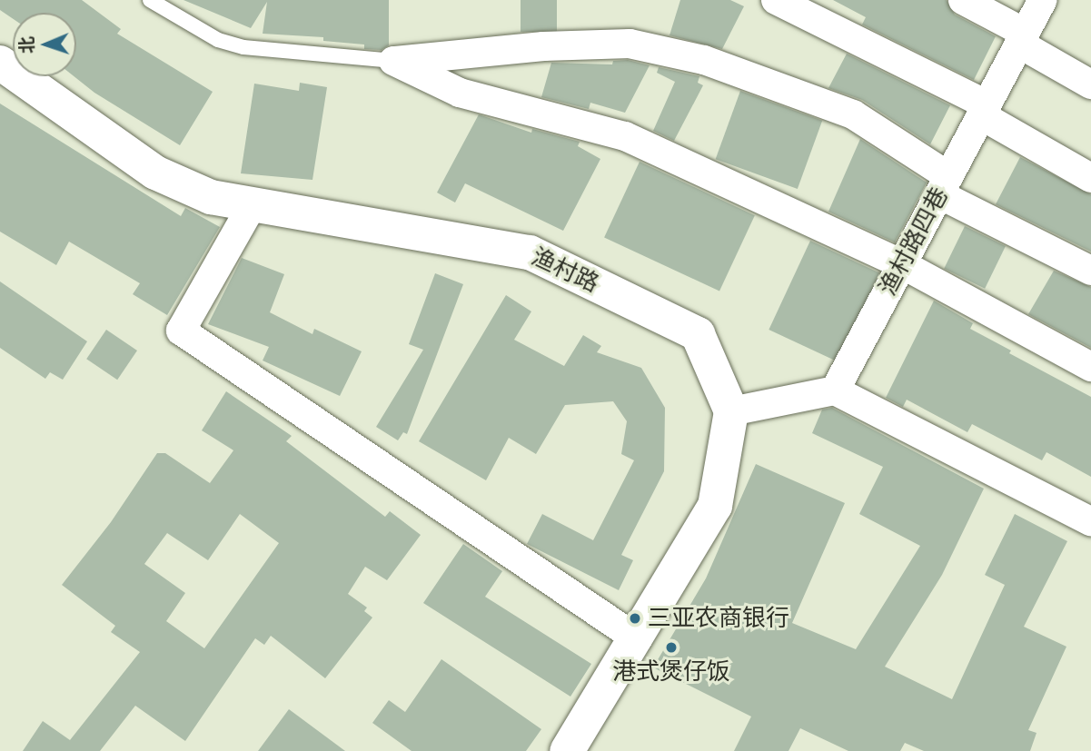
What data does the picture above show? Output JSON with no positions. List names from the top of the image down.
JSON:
{
  "streets": {
    "street": ["渔村路四巷", "渔村路"]
  },
  "places": ["三亚农商银行", "港式煲仔饭"],
  "north": "left"
}
